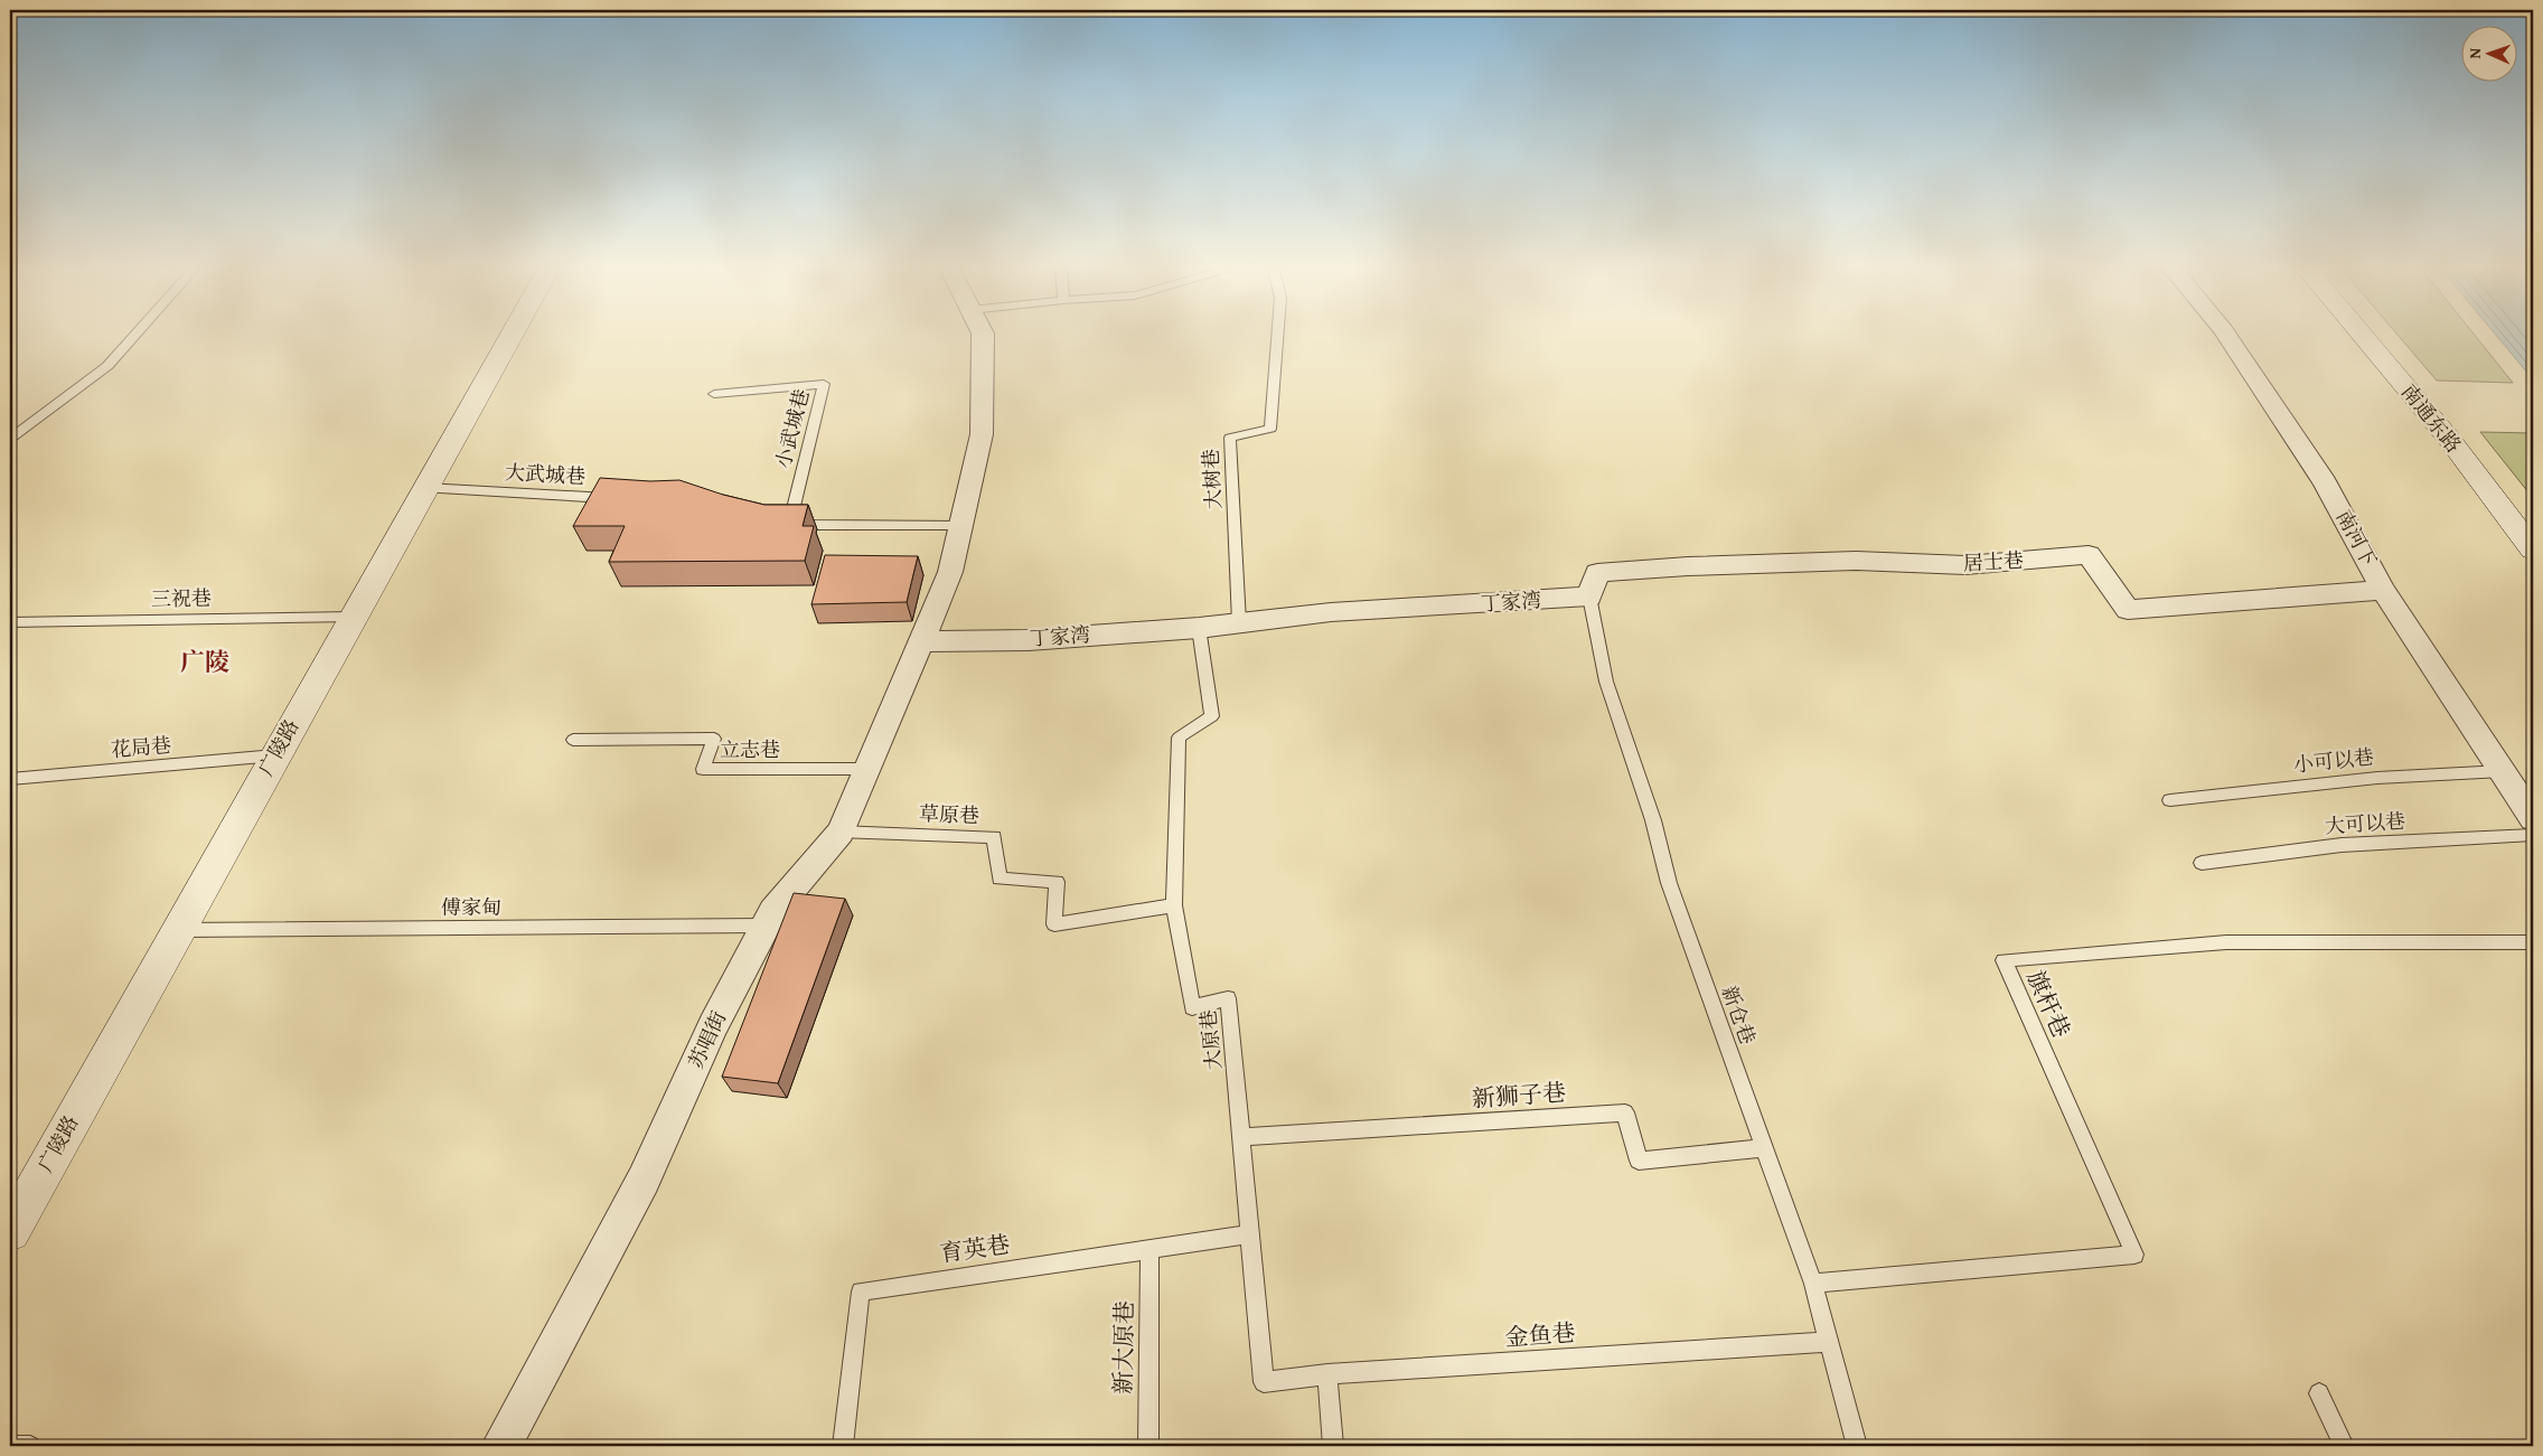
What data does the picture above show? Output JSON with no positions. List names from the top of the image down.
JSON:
{
  "streets": {
    "street": [
      "南通东路",
      "南河下",
      "居士巷",
      "丁家湾",
      "广陵路",
      "苏唱街"
    ],
    "lane": [
      "小武城巷",
      "大武城巷",
      "大树巷",
      "三祝巷",
      "花局巷",
      "立志巷",
      "小可以巷",
      "草原巷",
      "大可以巷",
      "傅家甸",
      "旗杆巷",
      "新仓巷",
      "大原巷",
      "新狮子巷",
      "育英巷",
      "金鱼巷",
      "新大原巷"
    ]
  },
  "crossings": [
    ["大武城巷", "广陵路"],
    ["大树巷", "丁家湾"],
    ["南河下", "居士巷"],
    ["南河下", "小可以巷"],
    ["居士巷", "丁家湾"],
    ["居士巷", "新仓巷"],
    ["三祝巷", "广陵路"],
    ["丁家湾", "新仓巷"],
    ["丁家湾", "苏唱街"],
    ["丁家湾", "大原巷"],
    ["花局巷", "广陵路"],
    ["广陵路", "傅家甸"],
    ["立志巷", "苏唱街"],
    ["草原巷", "苏唱街"],
    ["草原巷", "大原巷"],
    ["傅家甸", "苏唱街"],
    ["旗杆巷", "新仓巷"],
    ["新仓巷", "新狮子巷"],
    ["新仓巷", "金鱼巷"],
    ["大原巷", "新狮子巷"],
    ["大原巷", "育英巷"],
    ["大原巷", "金鱼巷"],
    ["育英巷", "新大原巷"]
  ],
  "districts": ["广陵"],
  "north": "left"
}
